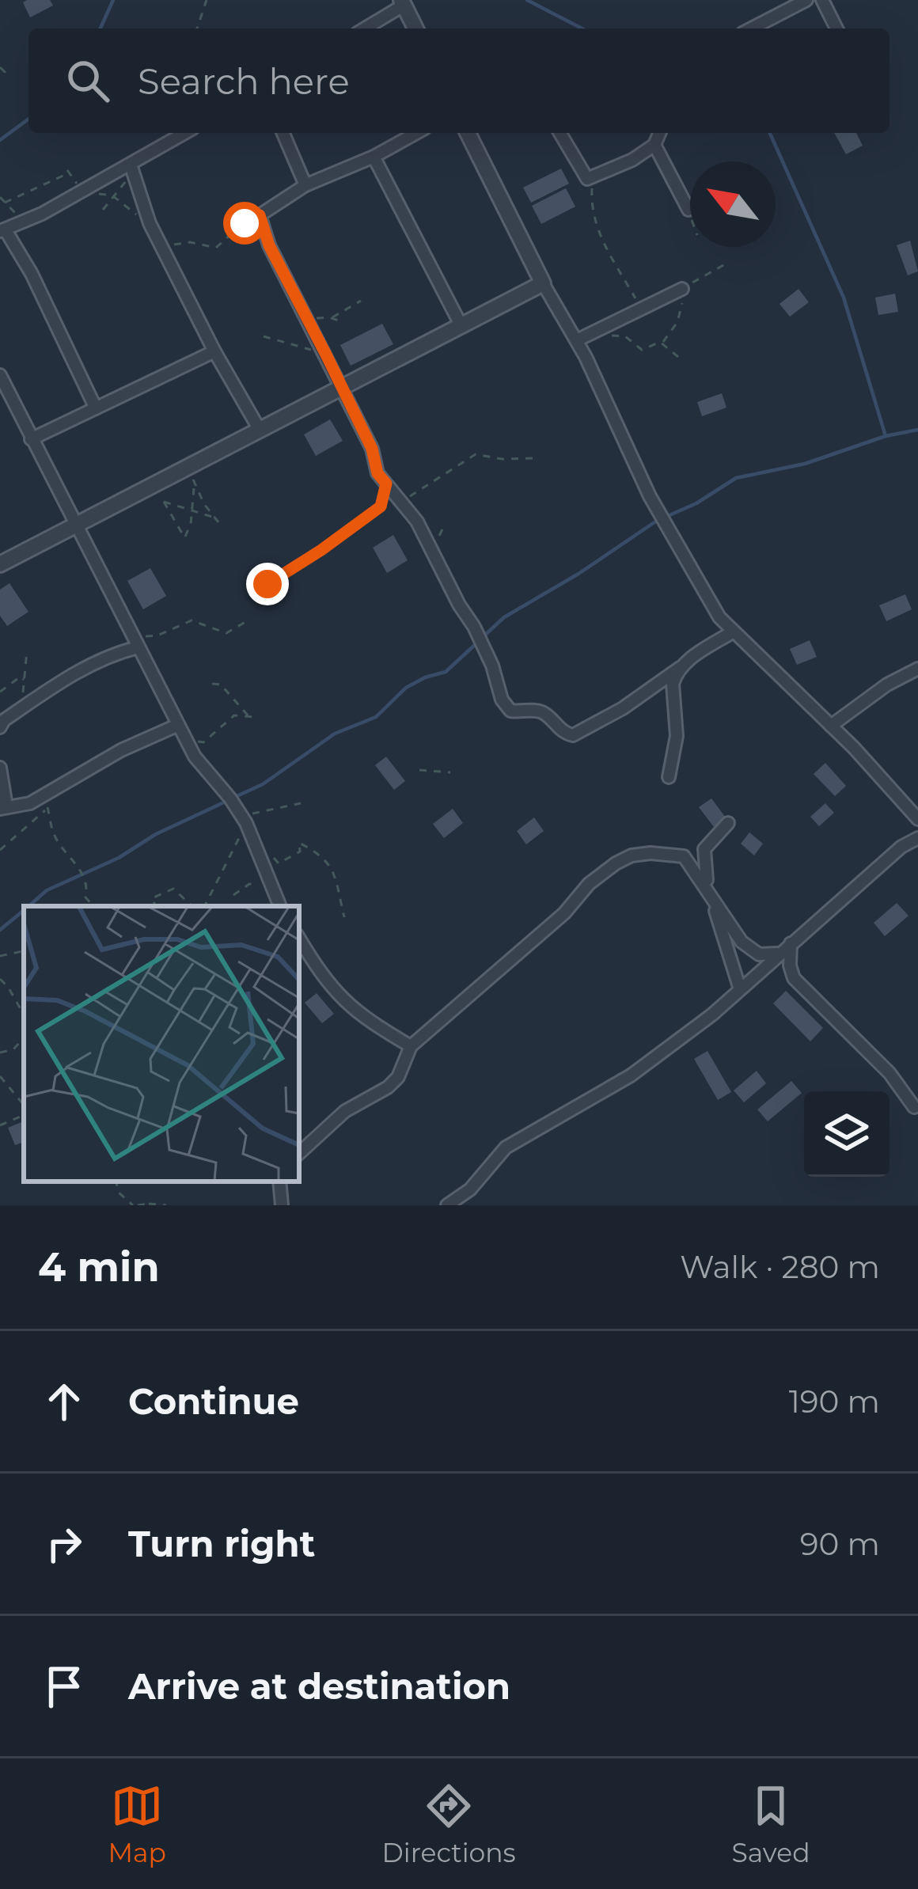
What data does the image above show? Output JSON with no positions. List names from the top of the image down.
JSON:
{
  "north": "top left",
  "page": {
    "search": "Search here",
    "heading": ["4 min", "Walk · 280 m"],
    "list": [
      ["Continue", "190 m"],
      ["Turn right", "90 m"],
      "Arrive at destination"
    ],
    "nav": ["Map", "Directions", "Saved"]
  }
}
